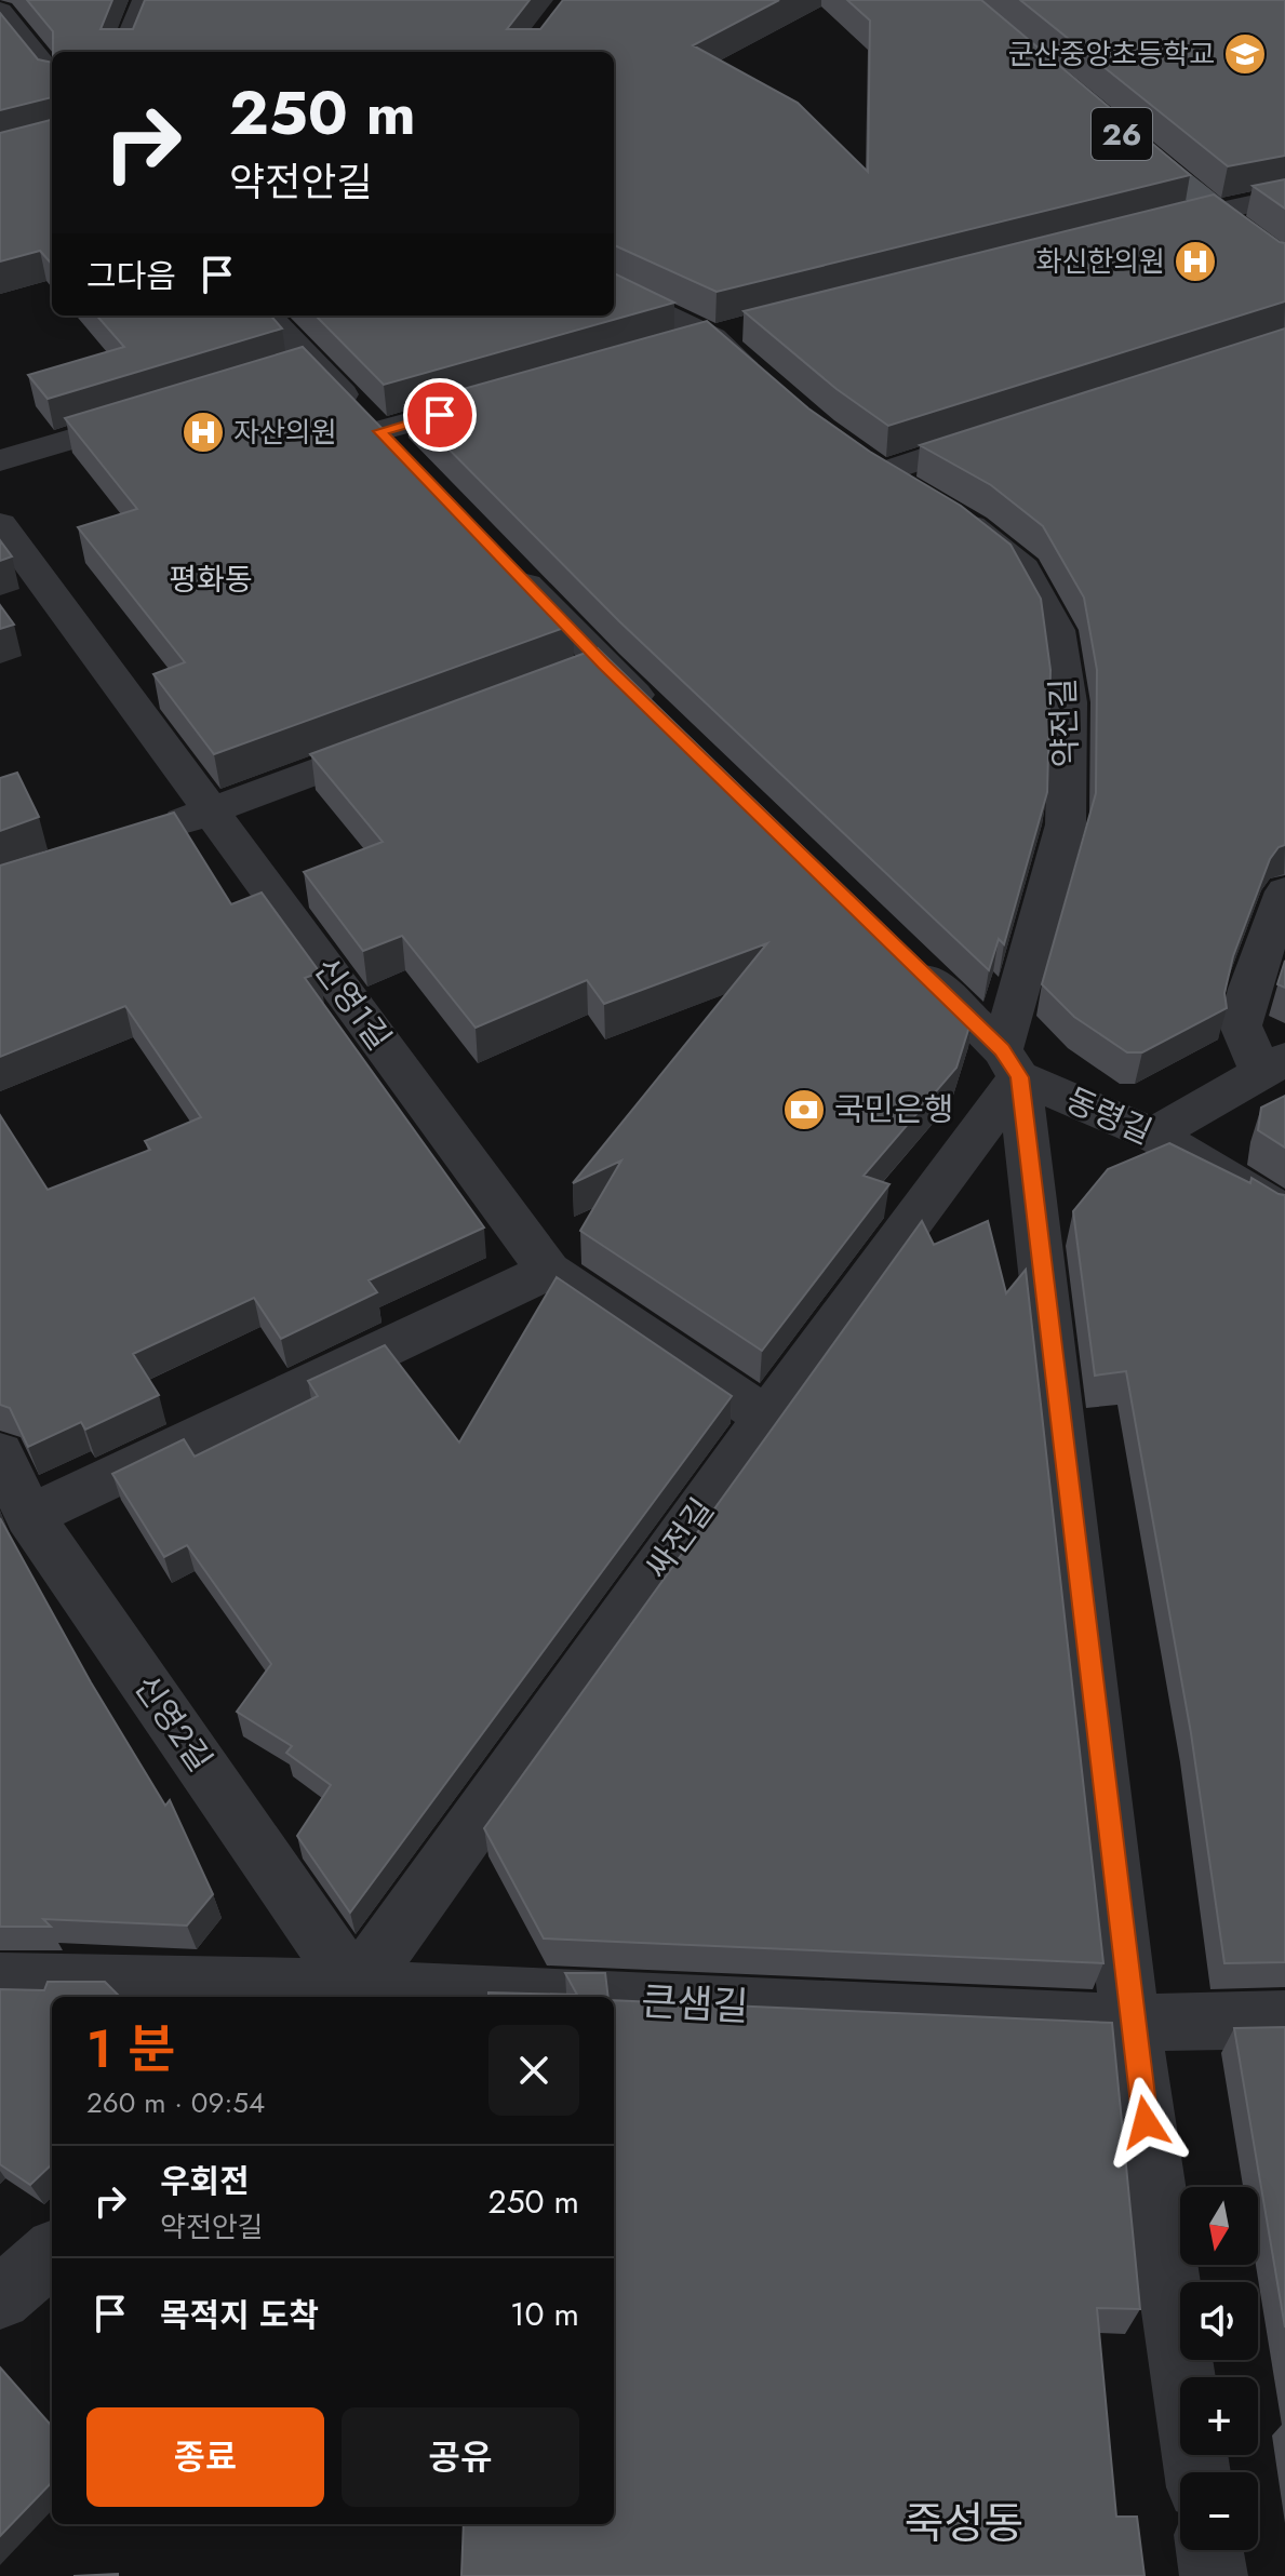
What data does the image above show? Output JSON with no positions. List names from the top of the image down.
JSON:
{
  "streets": {
    "main road": ["26"],
    "street": [
      "약전길",
      "신영1길",
      "동령길",
      "싸전길",
      "신영2길",
      "큰샘길"
    ]
  },
  "crossings": [
    ["약전길", "동령길"],
    ["약전길", "싸전길"],
    ["신영1길", "싸전길"],
    ["동령길", "싸전길"],
    ["싸전길", "신영2길"],
    ["싸전길", "큰샘길"],
    ["신영2길", "큰샘길"]
  ],
  "districts": ["평화동", "죽성동"],
  "places": {
    "school or university": ["군산중앙초등학교"],
    "hospital": ["화신한의원", "자산의원"],
    "bank": ["국민은행"]
  },
  "north": "bottom",
  "page": {
    "turn": ["250 m", "약전안길"],
    "then": "그다음",
    "heading": ["1 분", "260 m · 09:54"],
    "list": [
      {
        "name": "우회전",
        "note": "약전안길",
        "value": "250 m"
      },
      {
        "name": "목적지 도착",
        "value": "10 m"
      }
    ],
    "map_buttons": ["+", "−"],
    "buttons": ["종료", "공유"]
  }
}
